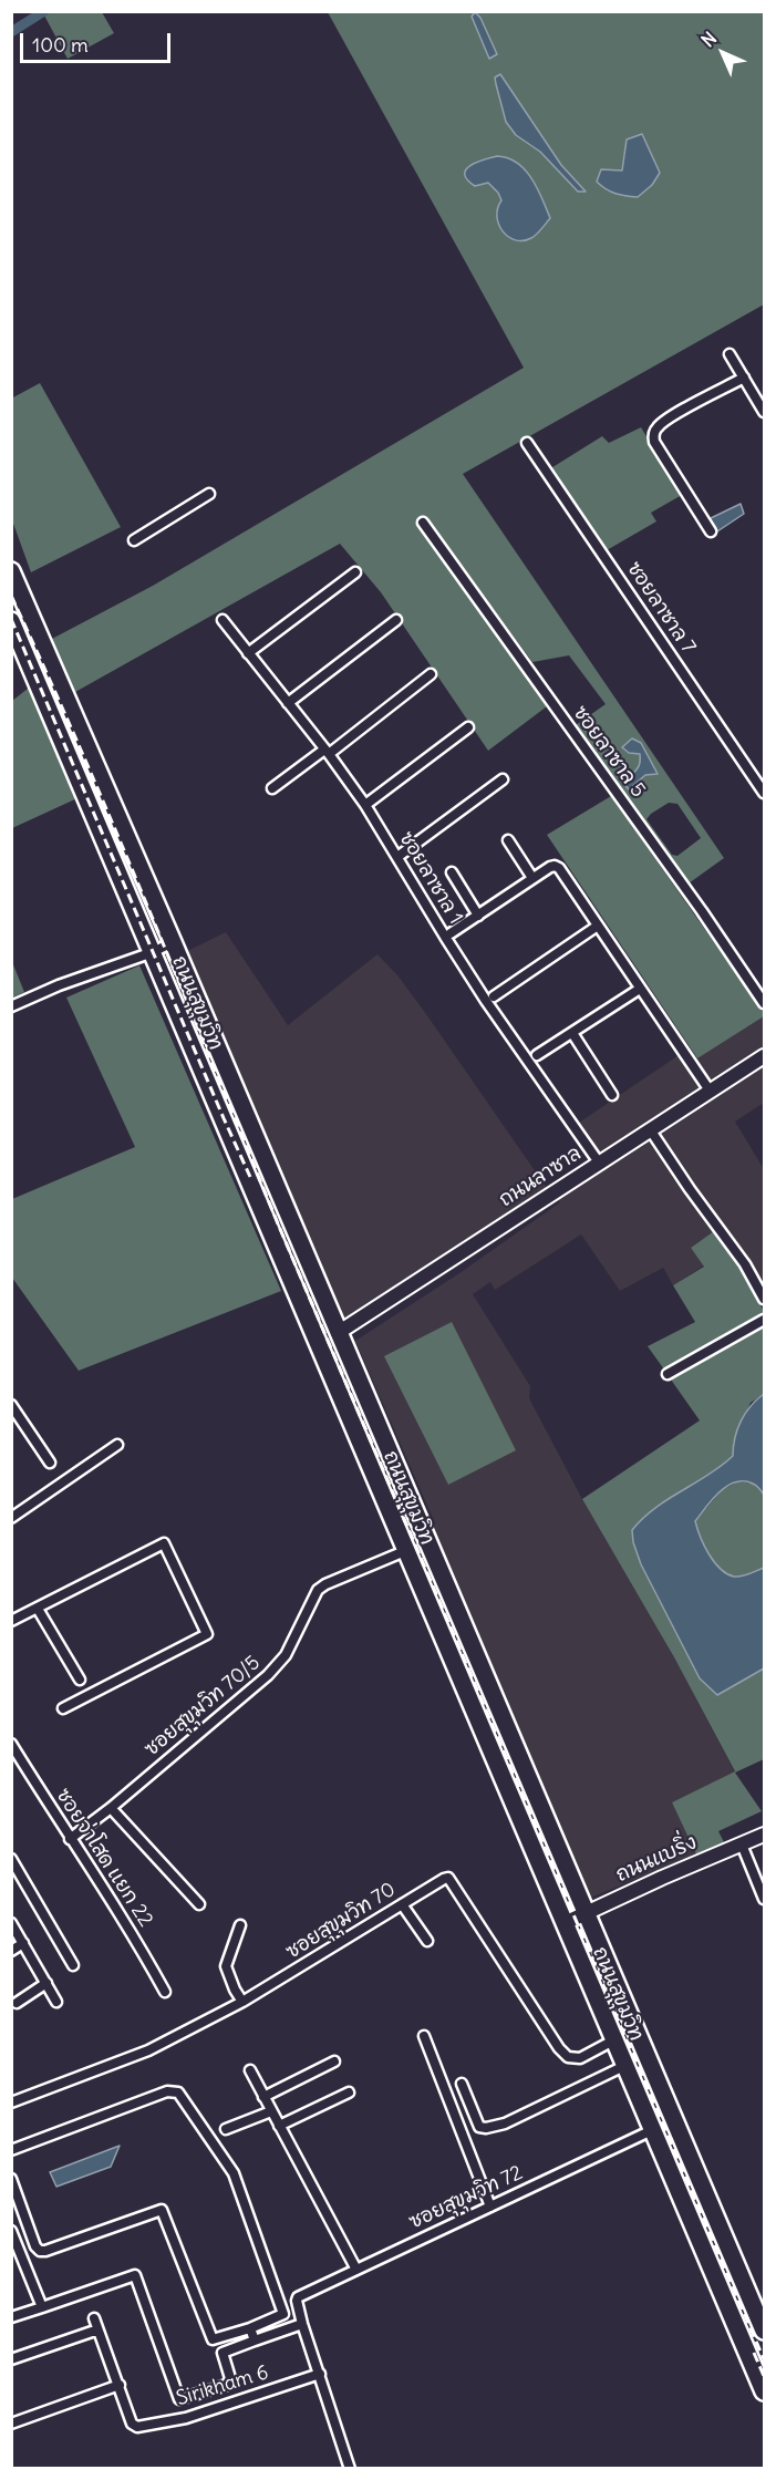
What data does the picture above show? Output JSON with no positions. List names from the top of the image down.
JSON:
{
  "streets": {
    "highway": ["ถนนสุขุมวิท"],
    "street": [
      "ซอยลาซาล 7",
      "ซอยลาซาล 5",
      "ซอยลาซาล 1",
      "ถนนลาซาล",
      "ซอยสุขุมวิท 70/5",
      "ซอยจ่าโสด แยก 22",
      "ถนนแบริ่ง",
      "ซอยสุขุมวิท 70",
      "ซอยสุขุมวิท 72",
      "Sirikham 6"
    ]
  },
  "crossings": [
    ["ซอยลาซาล 1", "ถนนลาซาล"],
    ["ถนนสุขุมวิท", "ถนนลาซาล"],
    ["ถนนสุขุมวิท", "ซอยสุขุมวิท 70/5"],
    ["ถนนสุขุมวิท", "ถนนแบริ่ง"],
    ["ถนนสุขุมวิท", "ซอยสุขุมวิท 70"],
    ["ถนนสุขุมวิท", "ซอยสุขุมวิท 72"],
    ["ซอยสุขุมวิท 70/5", "ซอยจ่าโสด แยก 22"]
  ],
  "scale_bar": "100 m",
  "north": "top left"
}
